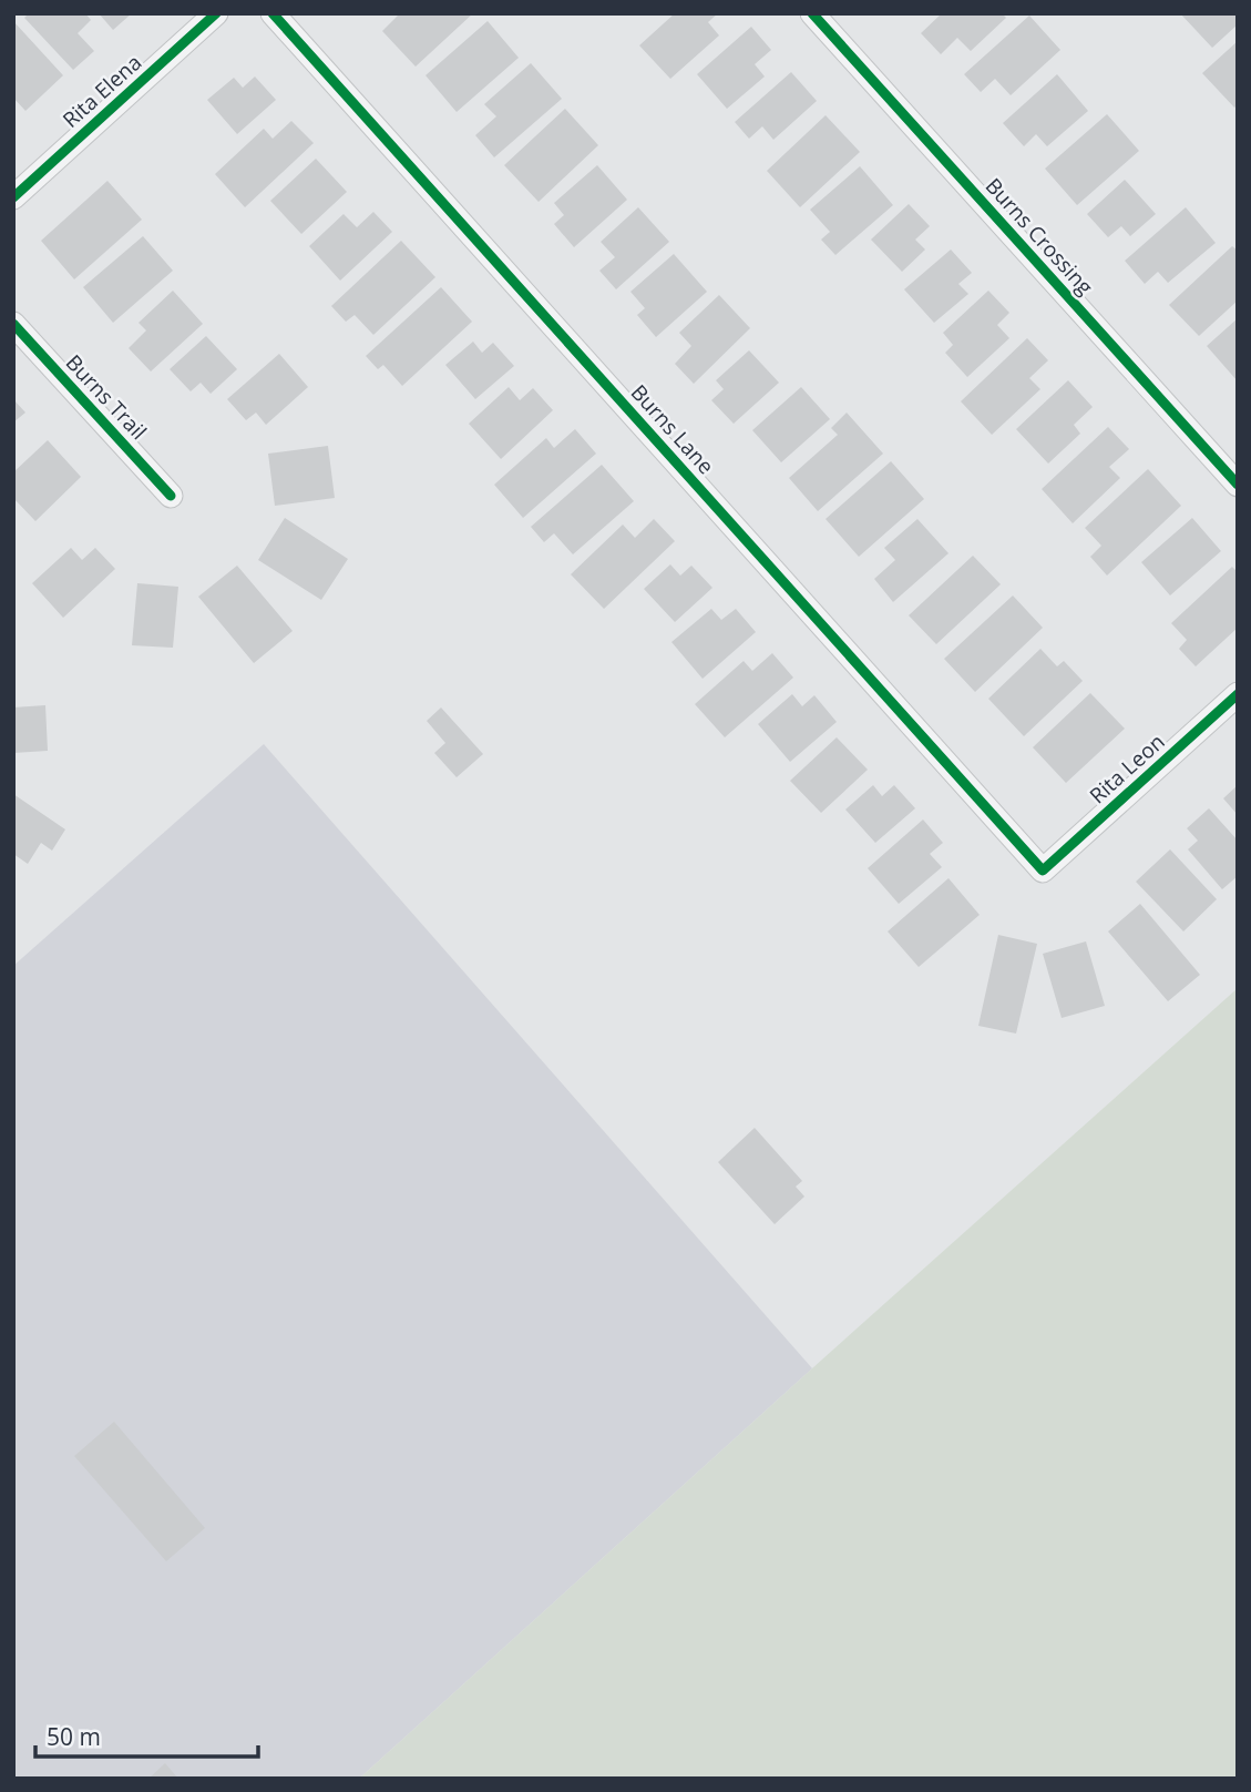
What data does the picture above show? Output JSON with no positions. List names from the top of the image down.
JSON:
{
  "streets": {
    "street": [
      "Rita Elena",
      "Burns Crossing",
      "Burns Trail",
      "Burns Lane",
      "Rita Leon"
    ]
  },
  "crossings": [
    ["Burns Lane", "Rita Leon"]
  ],
  "scale_bar": "50 m"
}
